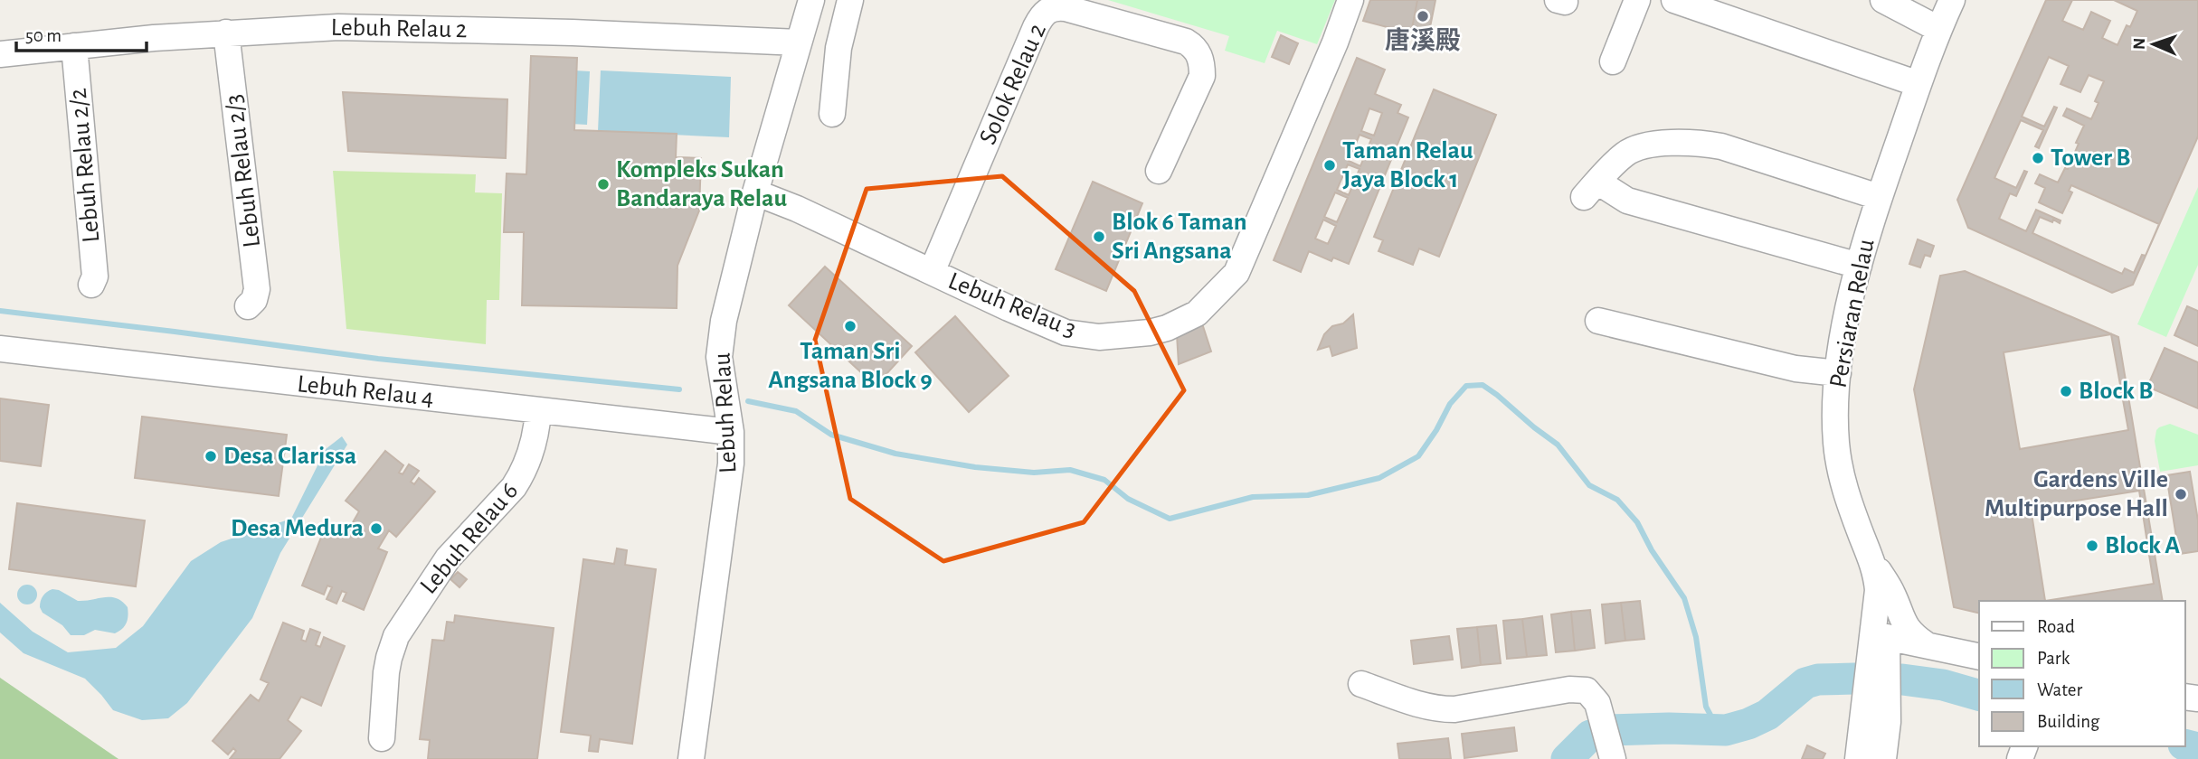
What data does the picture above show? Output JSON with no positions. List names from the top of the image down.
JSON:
{
  "streets": {
    "street": [
      "Lebuh Relau 2",
      "Solok Relau 2",
      "Lebuh Relau 2/2",
      "Lebuh Relau 2/3",
      "Lebuh Relau 3",
      "Persiaran Relau",
      "Lebuh Relau 4",
      "Lebuh Relau",
      "Lebuh Relau 6"
    ]
  },
  "crossings": [
    ["Lebuh Relau 2", "Lebuh Relau 2/2"],
    ["Lebuh Relau 2", "Lebuh Relau 2/3"],
    ["Lebuh Relau 2", "Lebuh Relau"],
    ["Solok Relau 2", "Lebuh Relau 3"],
    ["Lebuh Relau 3", "Lebuh Relau"],
    ["Lebuh Relau 4", "Lebuh Relau"],
    ["Lebuh Relau 4", "Lebuh Relau 6"]
  ],
  "places": [
    "唐溪殿",
    "Tower B",
    "Taman Relau Jaya Block 1",
    "Kompleks Sukan Bandaraya Relau",
    "Blok 6 Taman Sri Angsana",
    "Taman Sri Angsana Block 9",
    "Block B",
    "Desa Clarissa",
    "Gardens Ville Multipurpose Hall",
    "Desa Medura",
    "Block A"
  ],
  "legend": [
    "Road",
    "Park",
    "Water",
    "Building"
  ],
  "scale_bar": "50 m",
  "north": "left"
}
